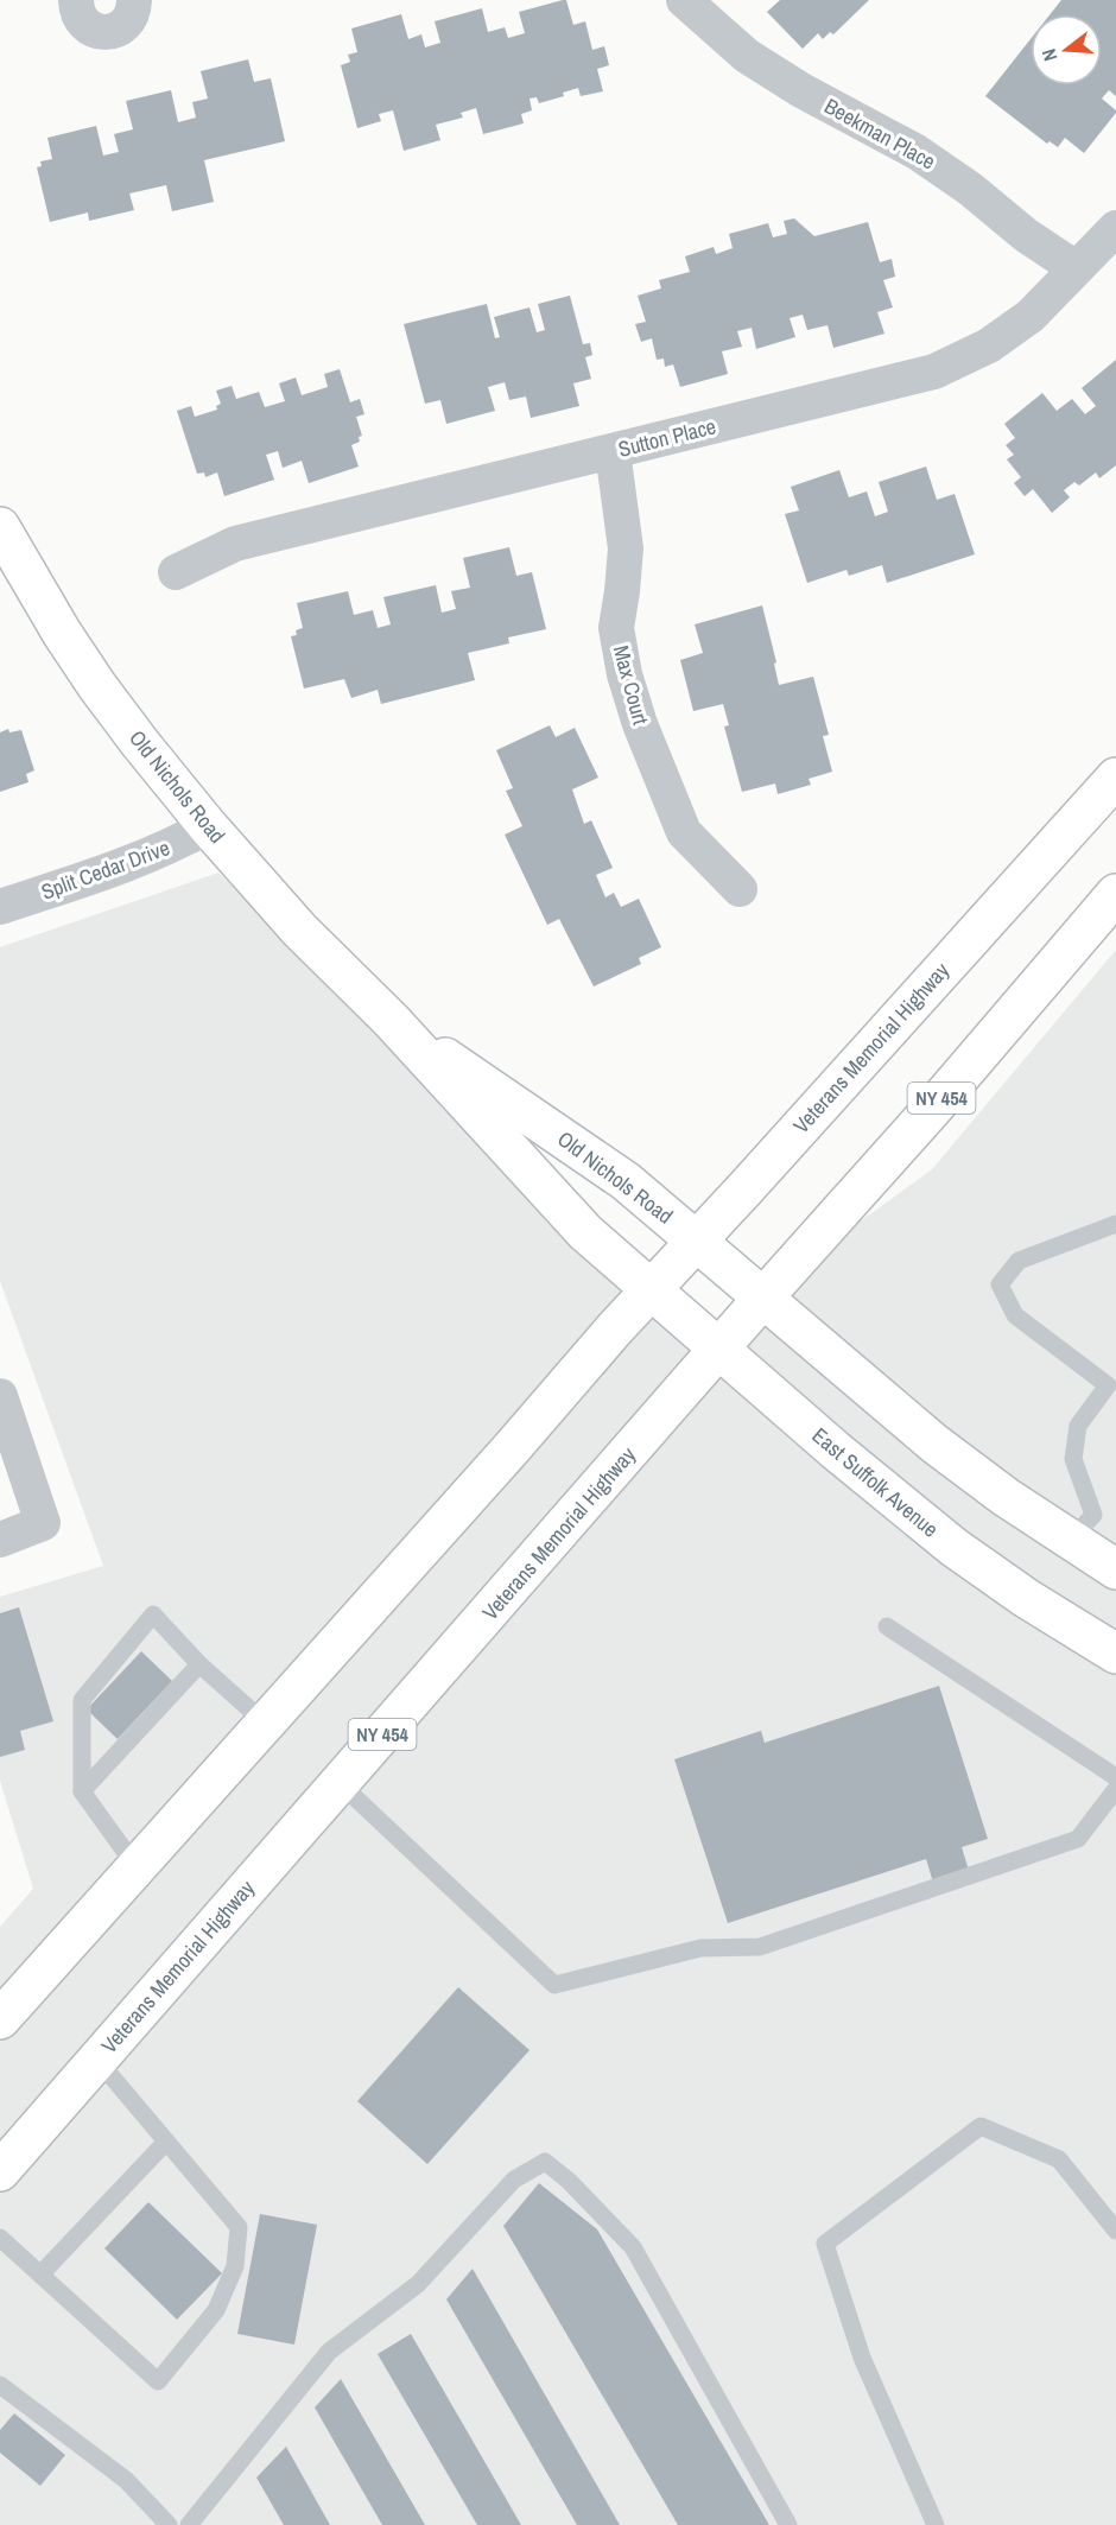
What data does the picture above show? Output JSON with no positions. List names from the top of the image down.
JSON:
{
  "streets": {
    "main road": [
      "Old Nichols Road",
      "Veterans Memorial Highway",
      "NY 454",
      "East Suffolk Avenue"
    ],
    "street": [
      "Beekman Place",
      "Sutton Place",
      "Max Court",
      "Split Cedar Drive"
    ]
  },
  "crossings": [
    ["Beekman Place", "Sutton Place"],
    ["Sutton Place", "Max Court"],
    ["Old Nichols Road", "Split Cedar Drive"],
    ["Old Nichols Road", "Veterans Memorial Highway"],
    ["Old Nichols Road", "East Suffolk Avenue"],
    ["Veterans Memorial Highway", "East Suffolk Avenue"]
  ],
  "north": "left"
}
